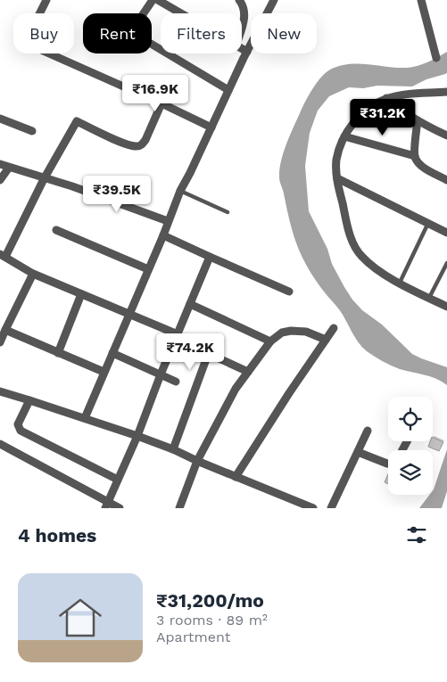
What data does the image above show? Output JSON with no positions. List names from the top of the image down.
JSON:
{
  "page": {
    "chip": [
      "Buy",
      "Rent",
      "Filters",
      "New"
    ],
    "price": [
      "₹16.9K",
      "₹31.2K",
      "₹39.5K",
      "₹74.2K"
    ],
    "heading": "4 homes",
    "list": [
      {
        "name": "₹31,200/mo",
        "note": "3 rooms · 89 m² · Apartment"
      }
    ]
  }
}
